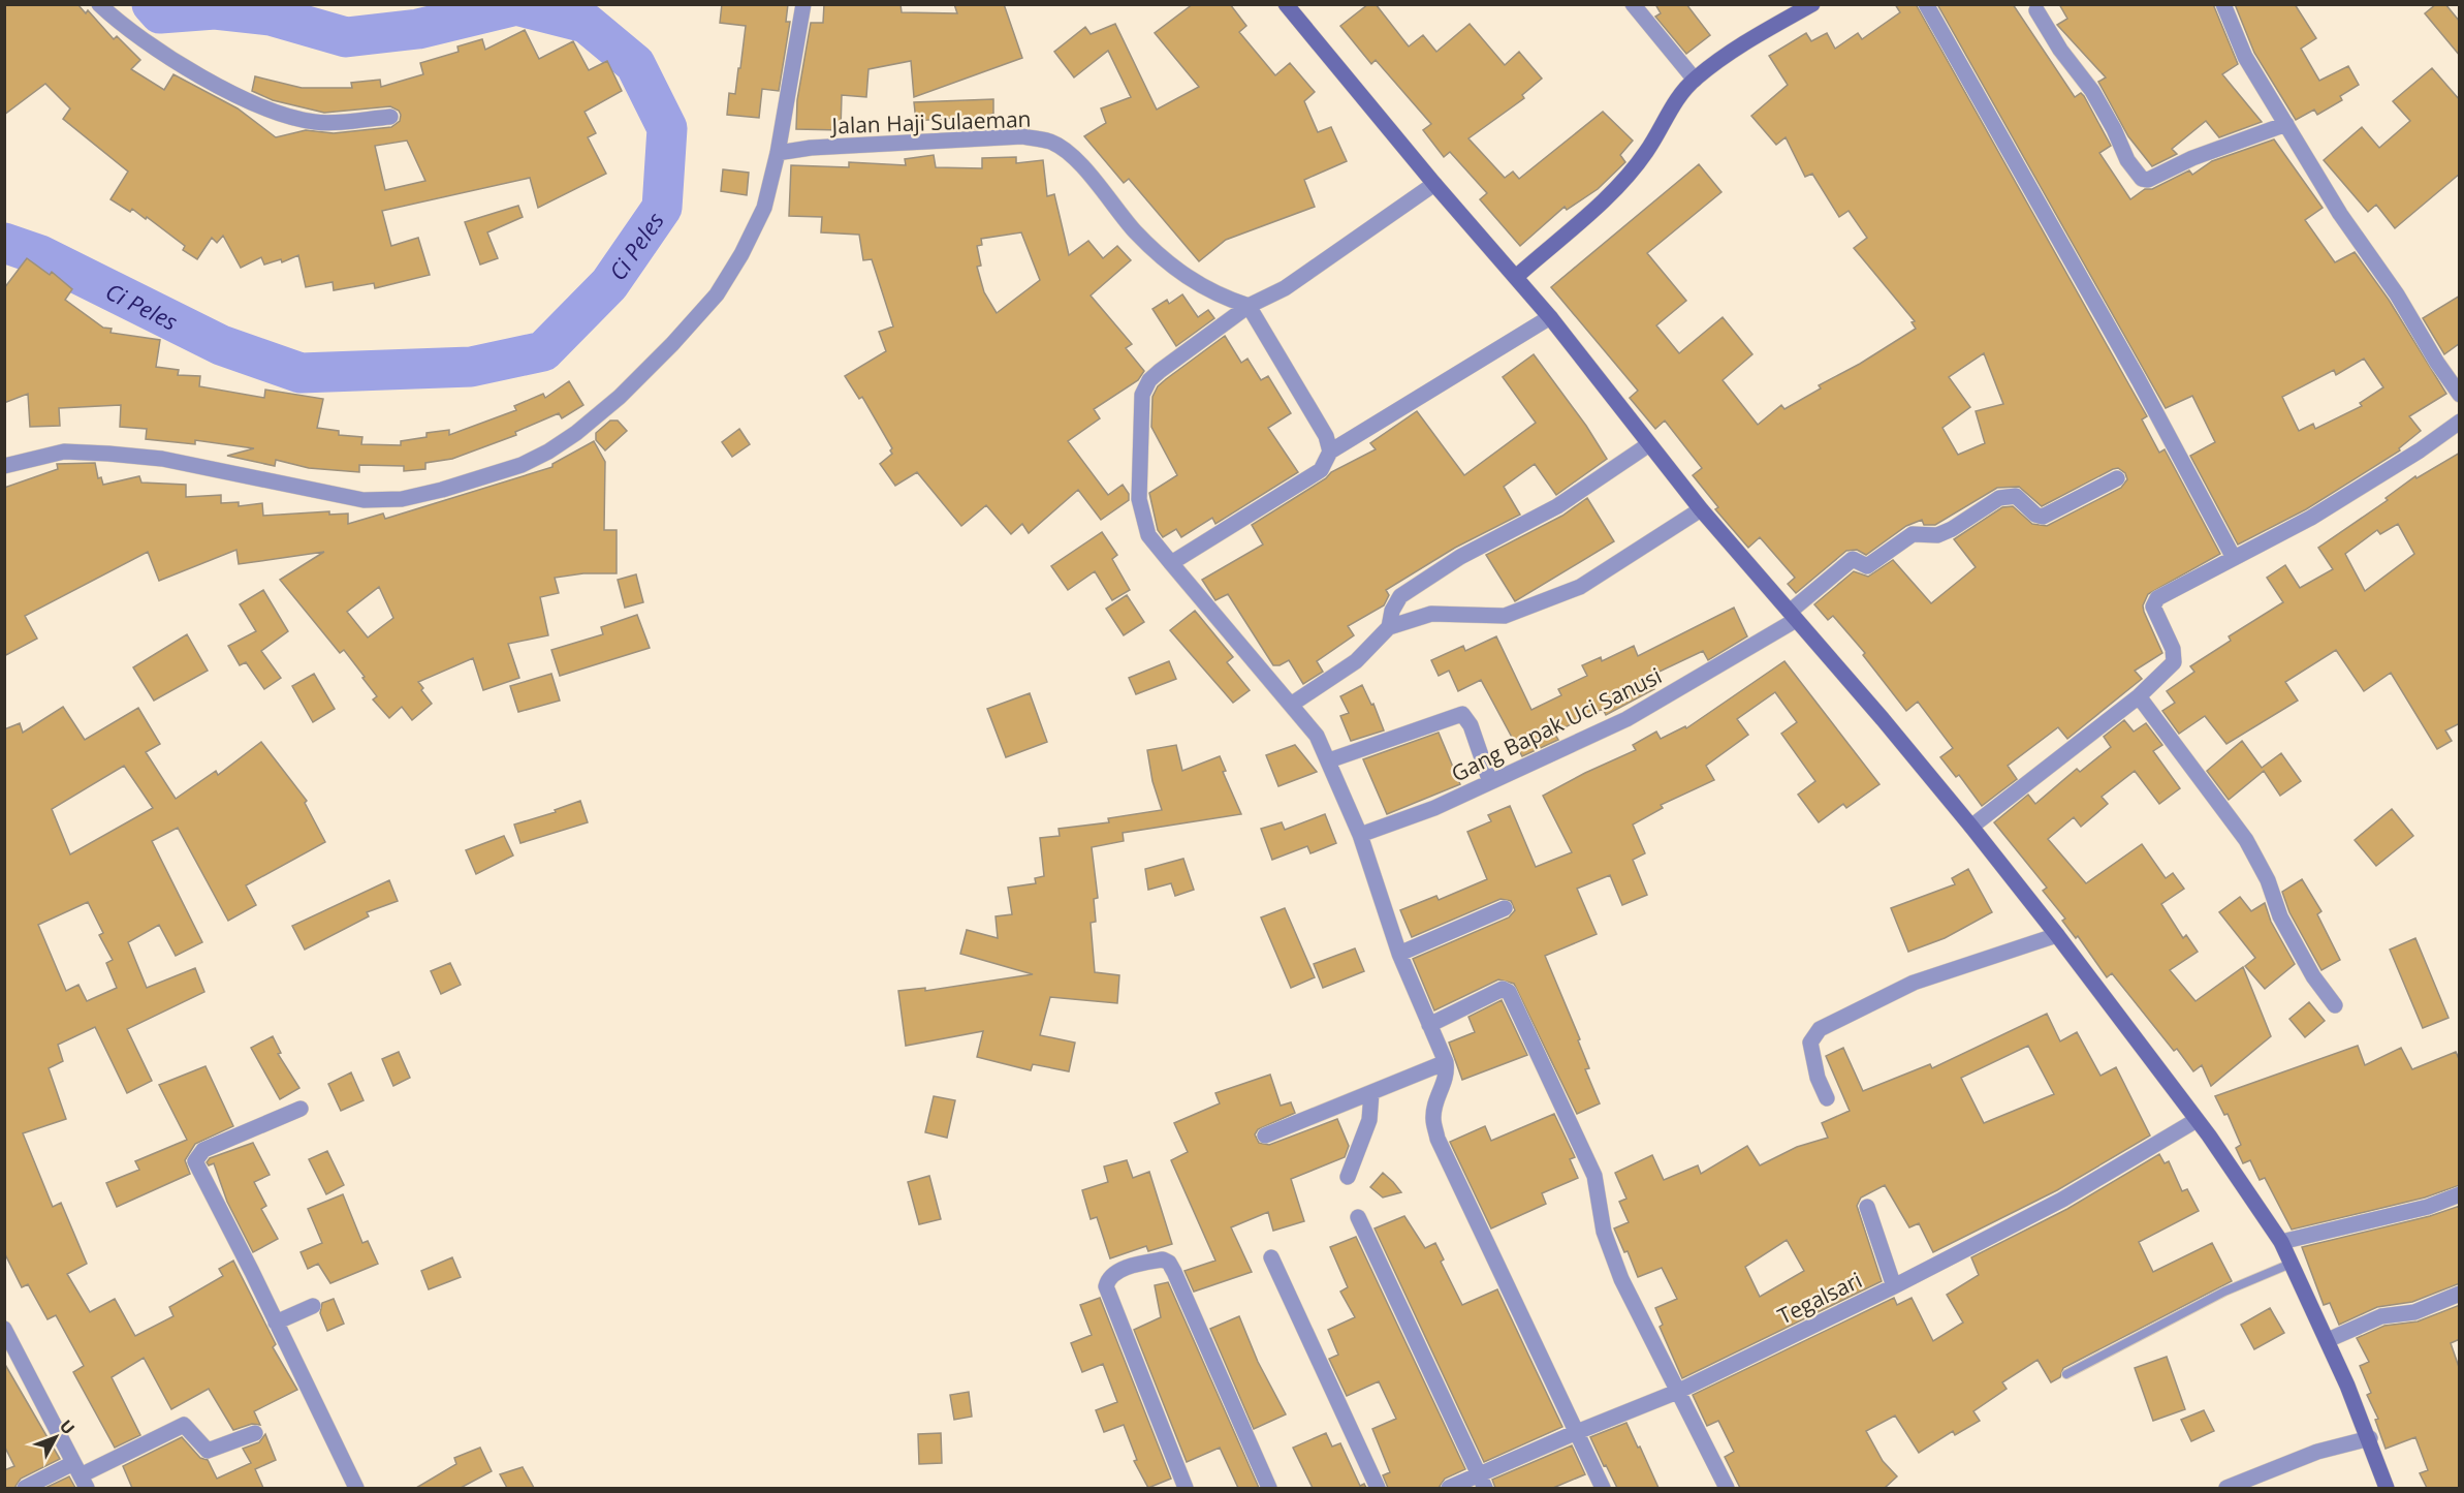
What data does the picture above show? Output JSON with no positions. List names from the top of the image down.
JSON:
{
  "streets": {
    "street": ["Jalan Haji Sulaeman", "Gang Bapak Uci Sanusi", "Tegalsari"]
  },
  "water": ["Ci Peles"],
  "north": "top right"
}
